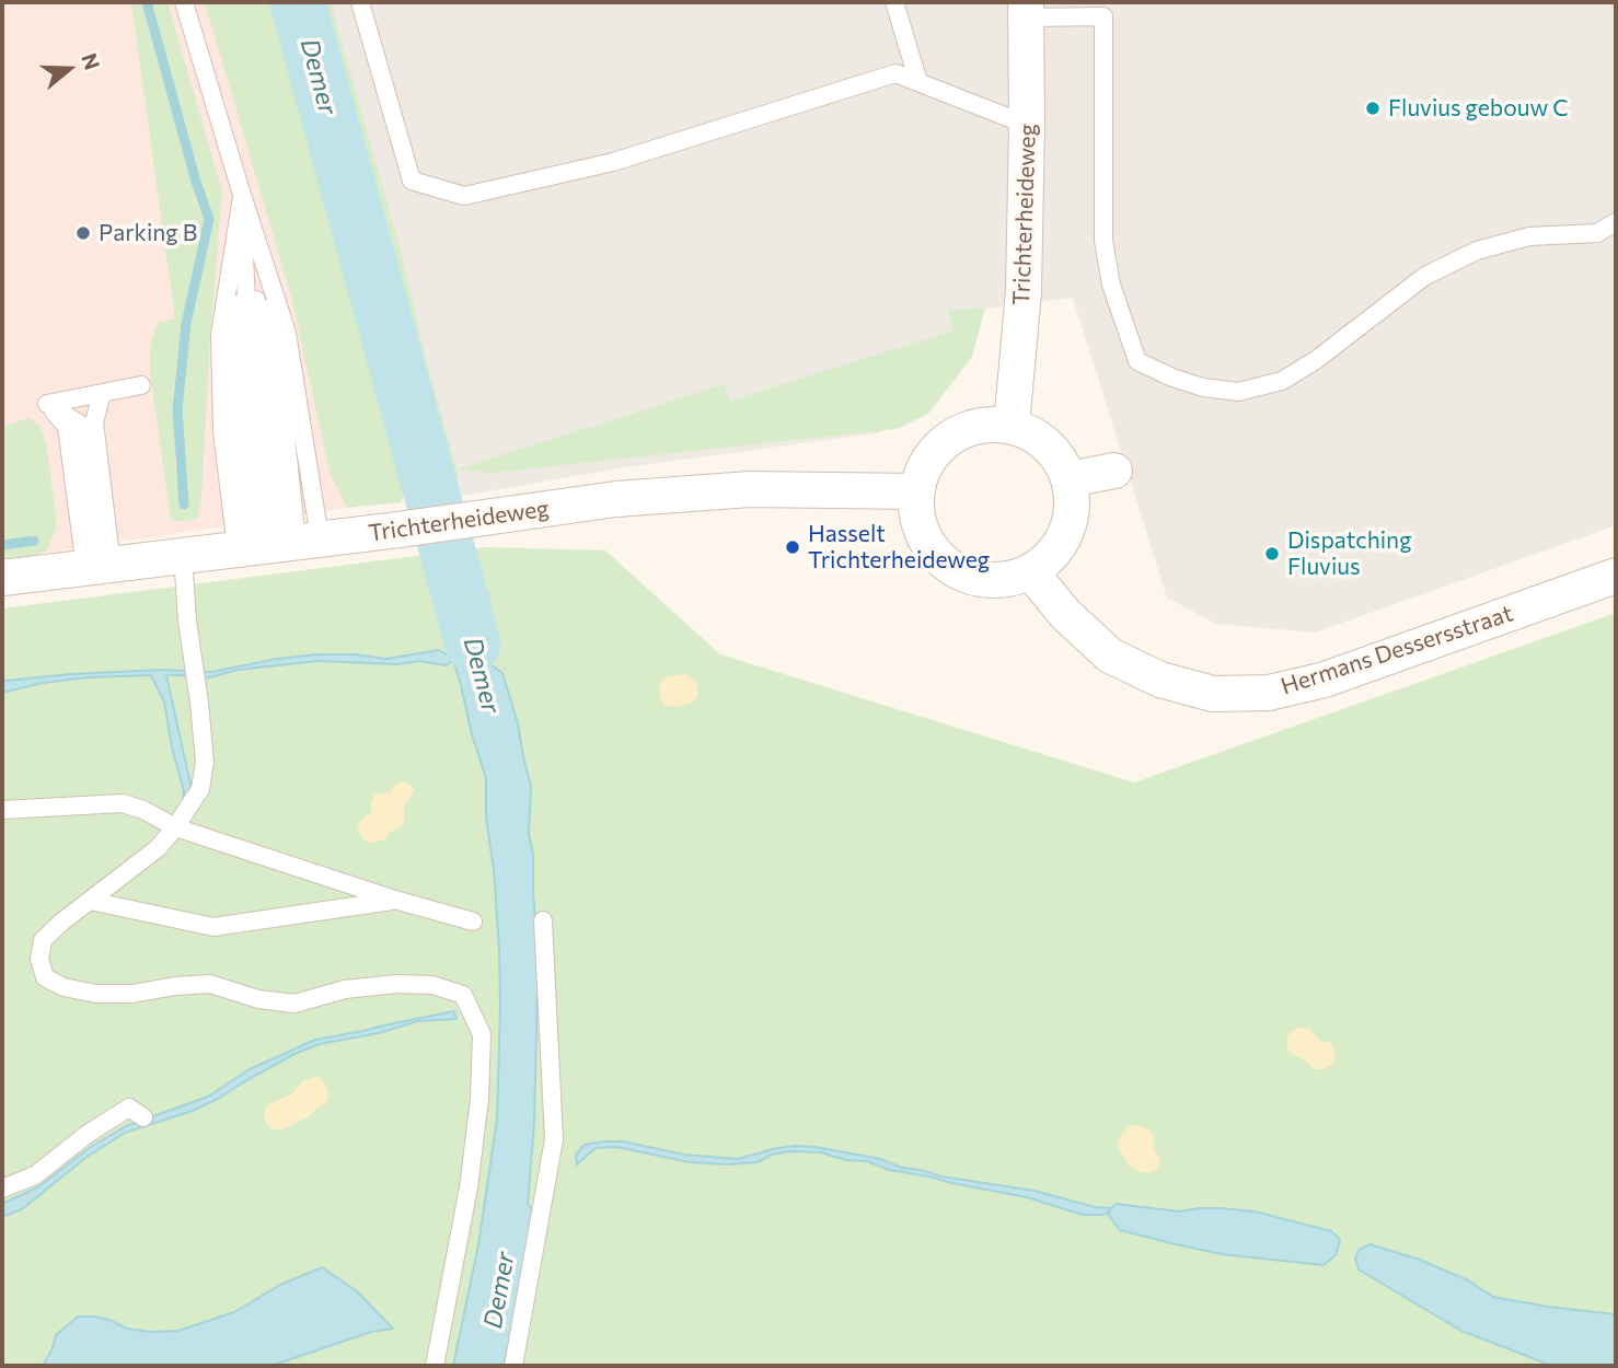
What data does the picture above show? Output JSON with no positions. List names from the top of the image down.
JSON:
{
  "streets": {
    "street": ["Trichterheideweg", "Hermans Dessersstraat"]
  },
  "crossings": [
    ["Trichterheideweg", "Hermans Dessersstraat"]
  ],
  "water": ["Demer"],
  "places": [
    "Fluvius gebouw C",
    "Parking B",
    "Hasselt Trichterheideweg",
    "Dispatching Fluvius"
  ],
  "north": "right"
}
